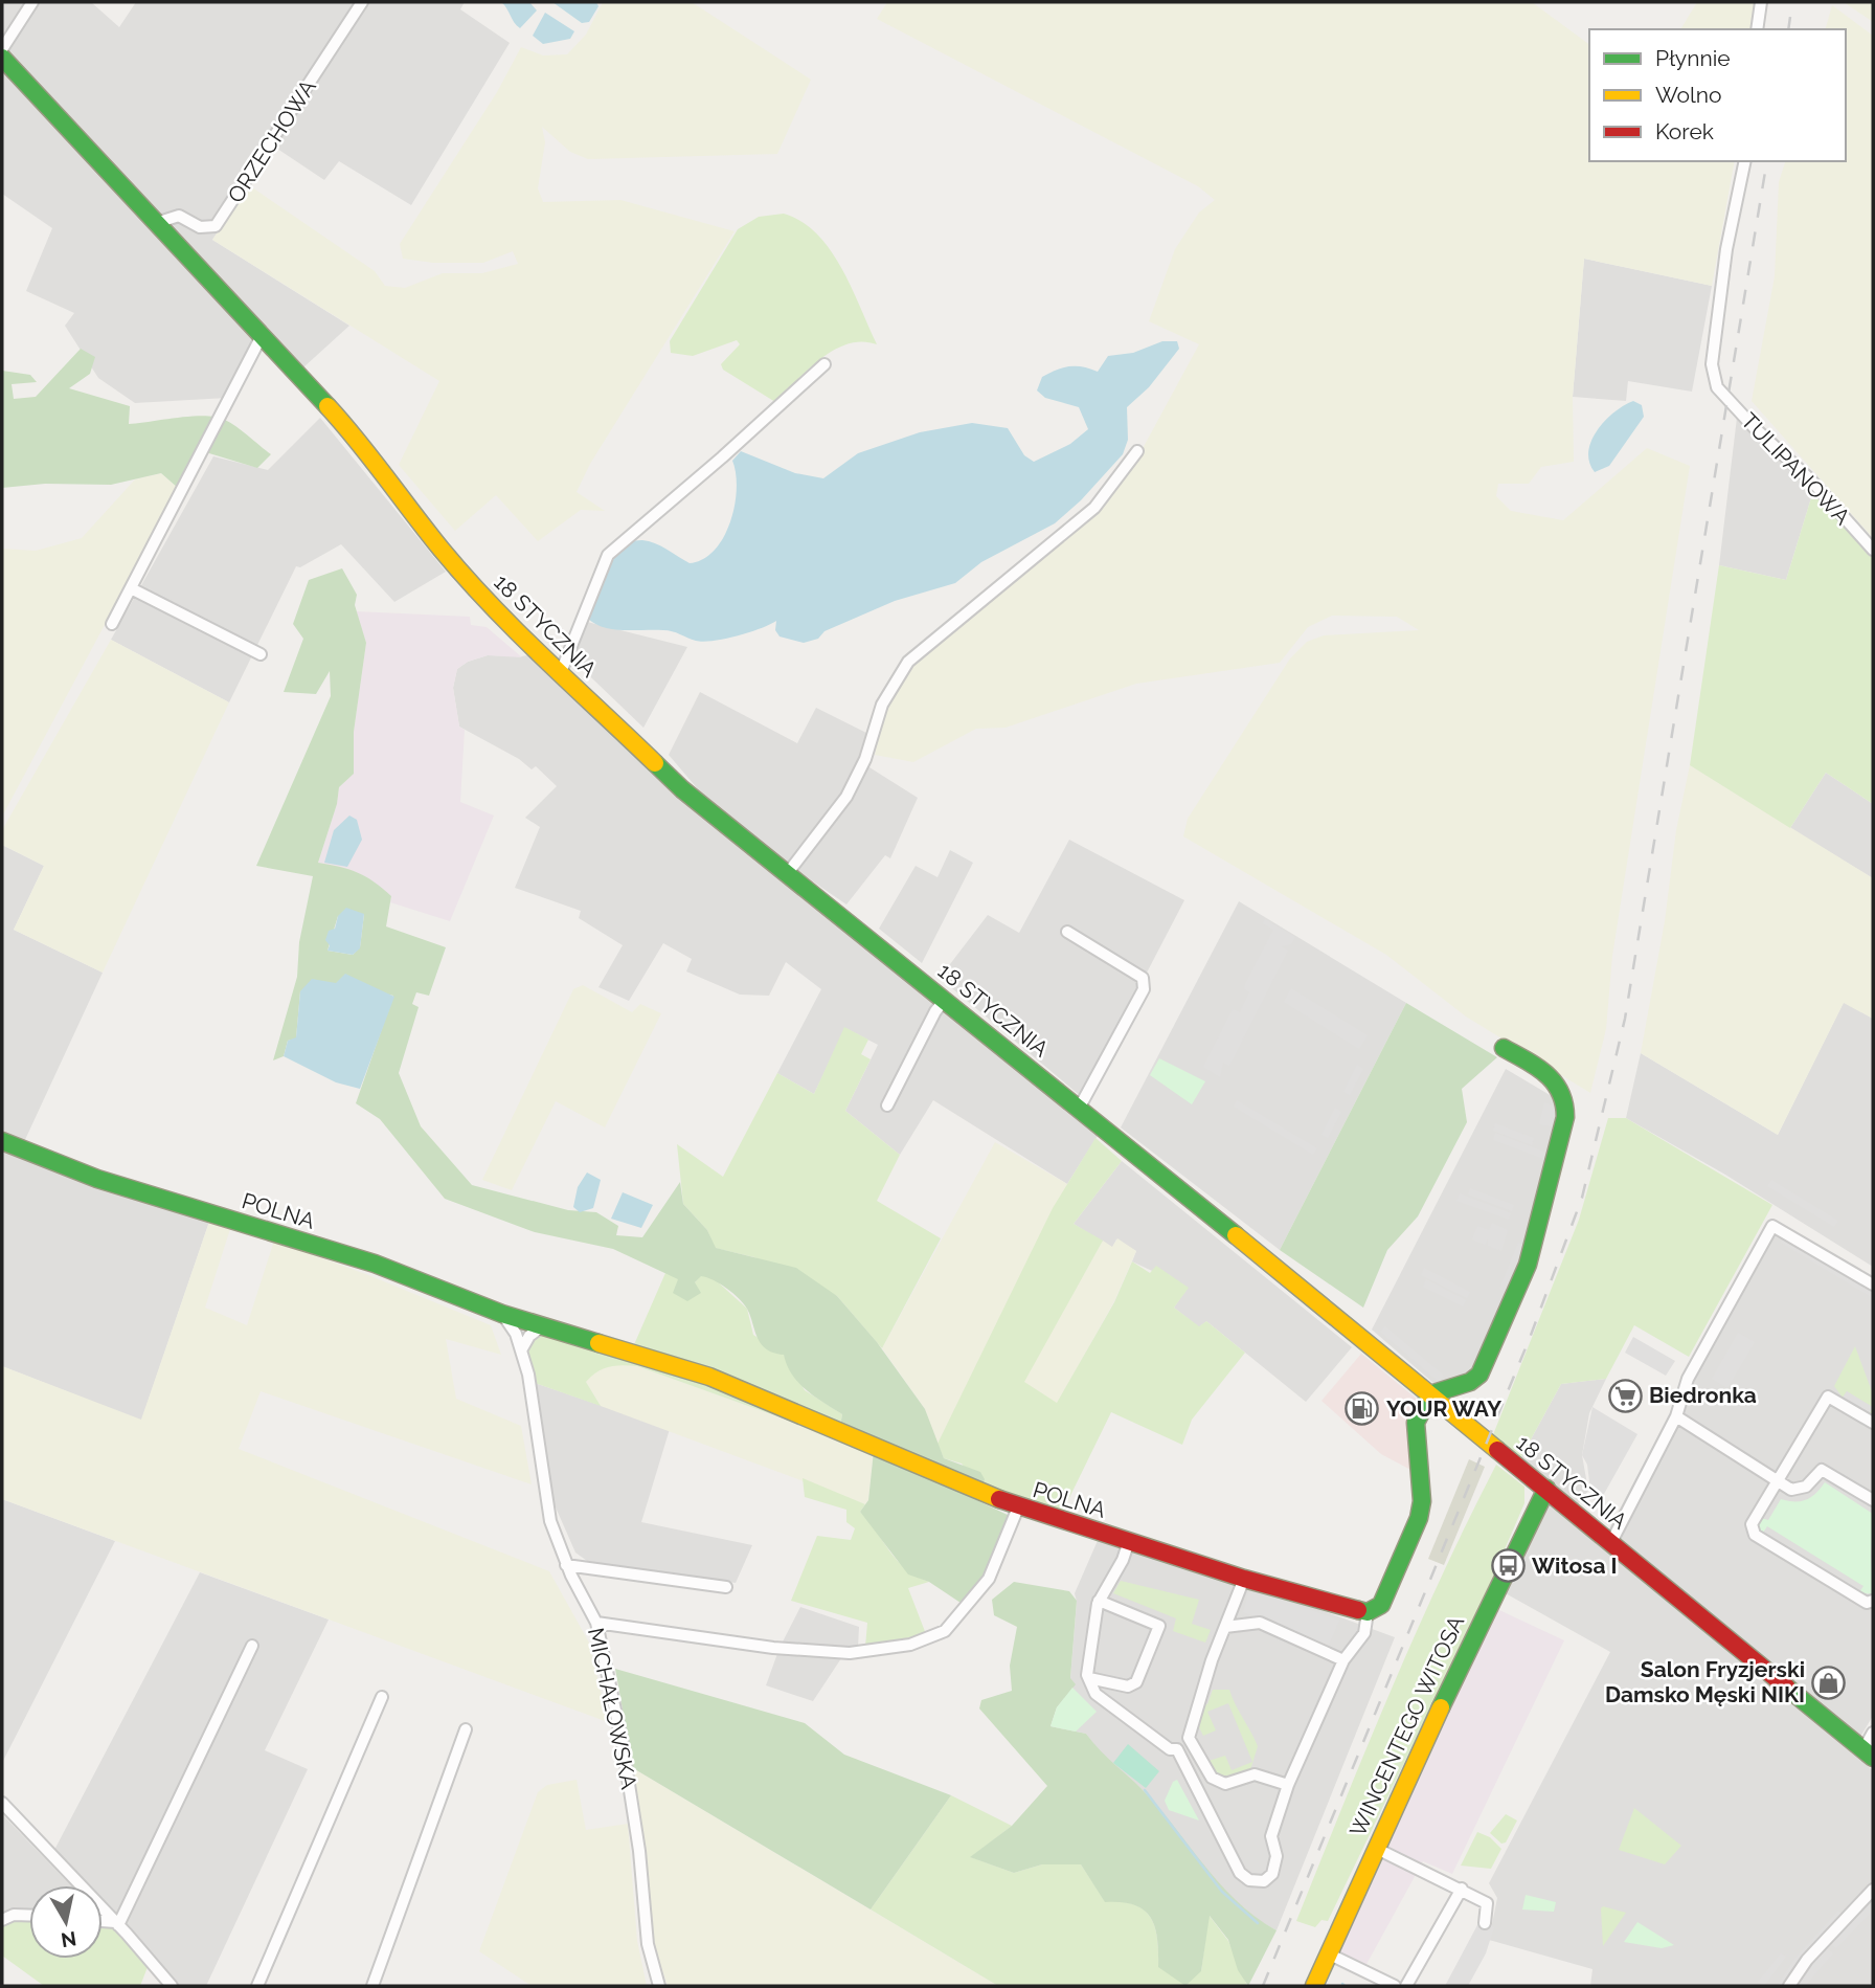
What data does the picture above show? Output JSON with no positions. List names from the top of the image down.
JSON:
{
  "streets": {
    "street": [
      "ORZECHOWA",
      "TULIPANOWA",
      "18 STYCZNIA",
      "POLNA",
      "MICHAŁOWSKA",
      "WINCENTEGO WITOSA"
    ]
  },
  "crossings": [
    ["ORZECHOWA", "18 STYCZNIA"],
    ["18 STYCZNIA", "WINCENTEGO WITOSA"],
    ["POLNA", "MICHAŁOWSKA"]
  ],
  "places": {
    "supermarket": ["Biedronka"],
    "fuel station": ["YOUR WAY"],
    "bus stop": ["Witosa I"],
    "shop": ["Salon Fryzjerski Damsko Męski NIKI"]
  },
  "legend": ["Płynnie", "Wolno", "Korek"],
  "north": "bottom"
}
